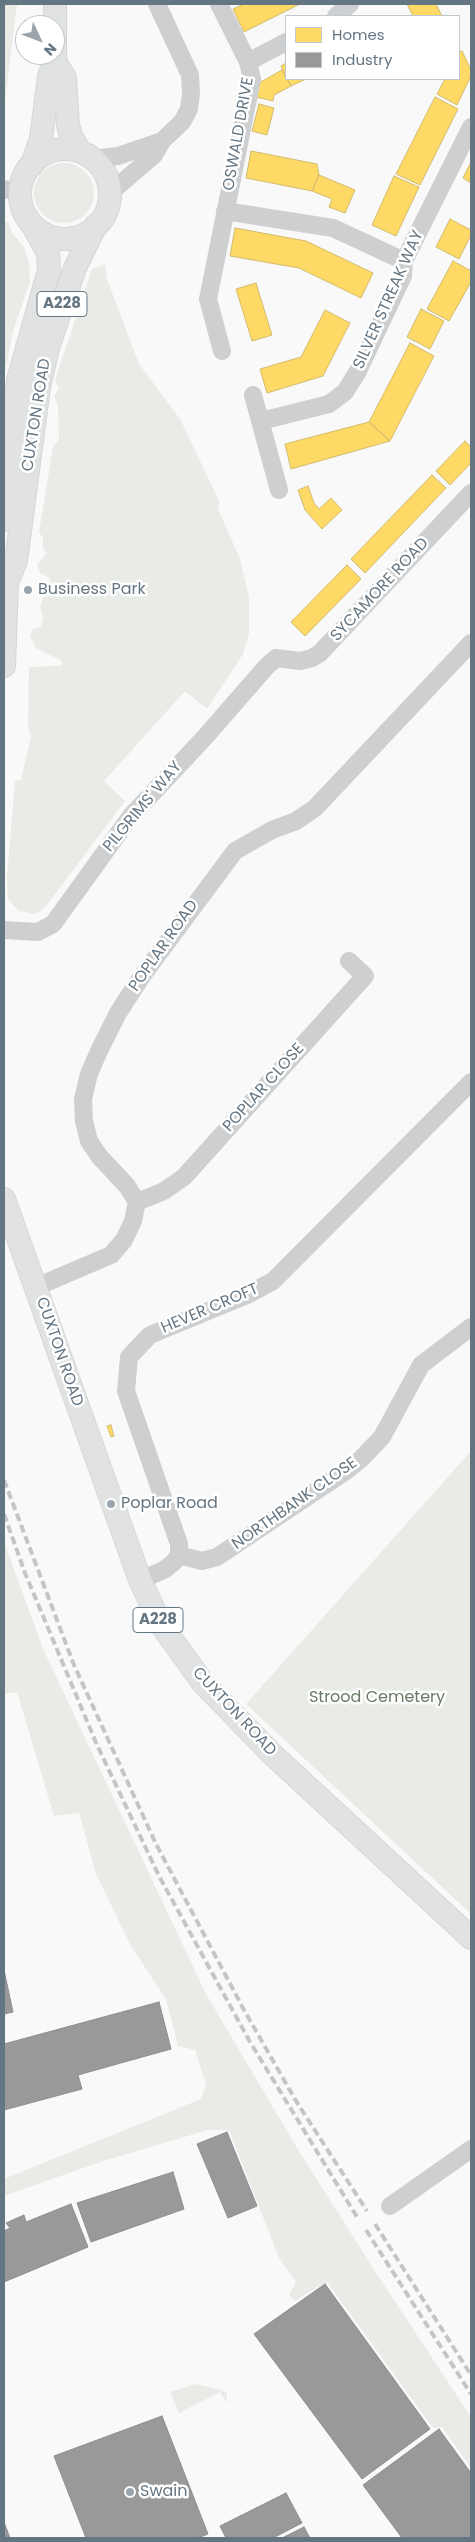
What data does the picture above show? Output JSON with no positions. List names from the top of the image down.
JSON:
{
  "streets": {
    "main road": ["A228", "CUXTON ROAD"],
    "street": [
      "OSWALD DRIVE",
      "SILVER STREAK WAY",
      "SYCAMORE ROAD",
      "PILGRIMS' WAY",
      "POPLAR ROAD",
      "POPLAR CLOSE",
      "HEVER CROFT",
      "NORTHBANK CLOSE"
    ]
  },
  "crossings": [
    ["SYCAMORE ROAD", "PILGRIMS' WAY"],
    ["POPLAR ROAD", "POPLAR CLOSE"],
    ["HEVER CROFT", "NORTHBANK CLOSE"]
  ],
  "parks": ["Strood Cemetery"],
  "places": ["Business Park", "Poplar Road", "Swain"],
  "legend": ["Homes", "Industry"],
  "north": "bottom right"
}
